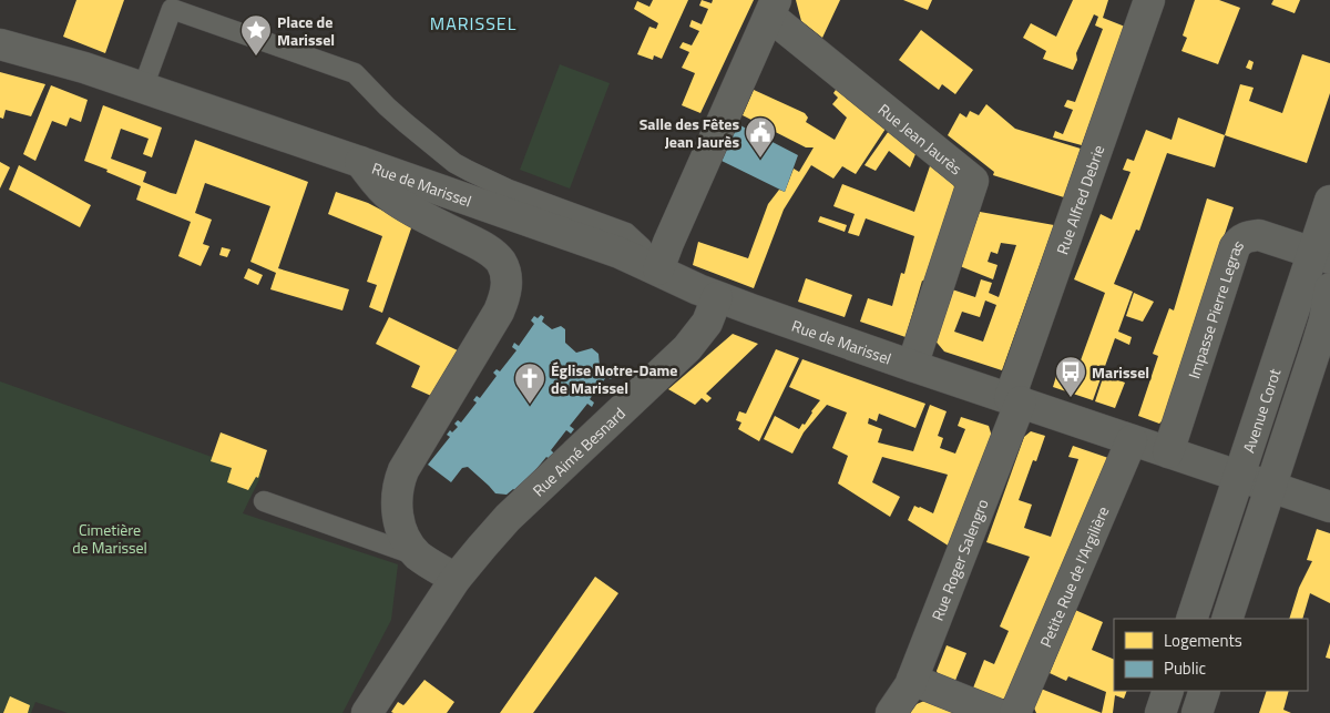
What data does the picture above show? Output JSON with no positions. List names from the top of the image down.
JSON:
{
  "streets": {
    "street": [
      "Rue Jean Jaurès",
      "Rue de Marissel",
      "Rue Alfred Debrie",
      "Impasse Pierre Legras",
      "Avenue Corot",
      "Rue Aimé Besnard",
      "Rue Roger Salengro",
      "Petite Rue de l'Argilière"
    ]
  },
  "crossings": [
    ["Rue Jean Jaurès", "Rue de Marissel"],
    ["Rue de Marissel", "Rue Alfred Debrie"],
    ["Rue de Marissel", "Impasse Pierre Legras"],
    ["Rue de Marissel", "Avenue Corot"],
    ["Rue de Marissel", "Rue Aimé Besnard"],
    ["Rue de Marissel", "Rue Roger Salengro"],
    ["Rue de Marissel", "Petite Rue de l'Argilière"],
    ["Rue Alfred Debrie", "Rue Roger Salengro"],
    ["Impasse Pierre Legras", "Avenue Corot"]
  ],
  "districts": ["MARISSEL"],
  "parks": ["Cimetière de Marissel"],
  "places": {
    "place": ["Place de Marissel"],
    "public building": ["Salle des Fêtes Jean Jaurès"],
    "bus stop": ["Marissel"],
    "church": ["Église Notre-Dame de Marissel"]
  },
  "legend": ["Logements", "Public"]
}
